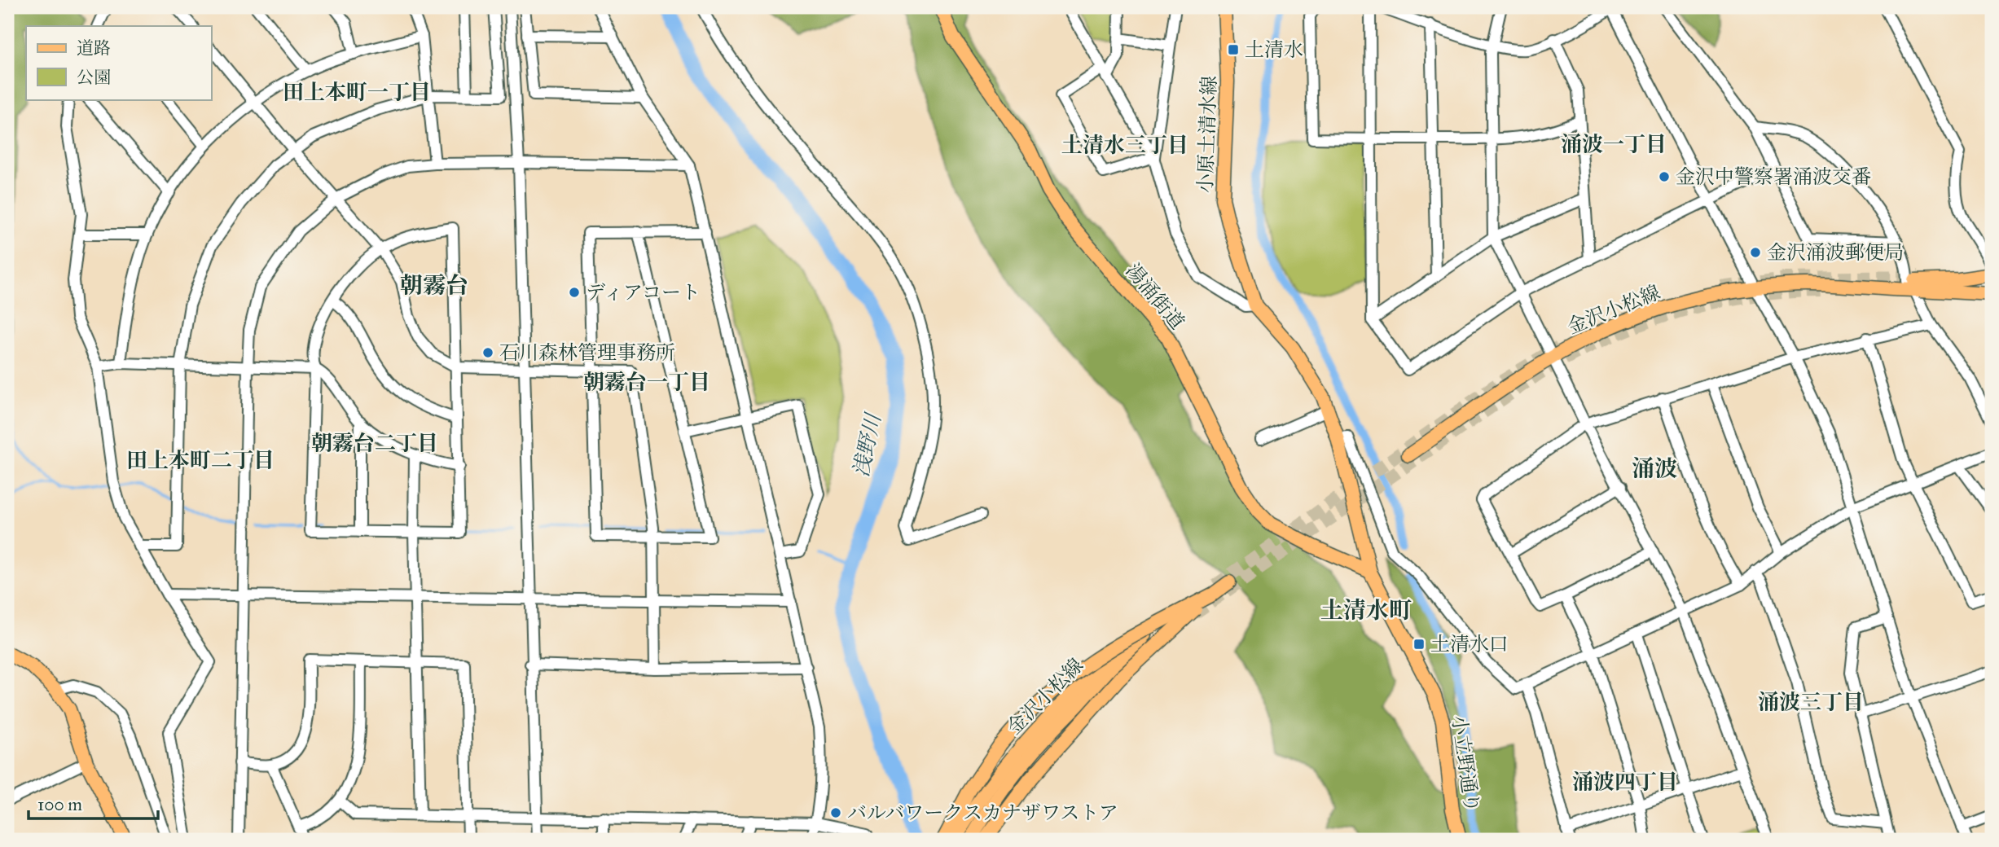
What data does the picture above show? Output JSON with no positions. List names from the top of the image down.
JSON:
{
  "streets": {
    "main road": [
      "小原土清水線",
      "湯涌街道",
      "金沢小松線",
      "小立野通り"
    ]
  },
  "crossings": [
    ["小原土清水線", "湯涌街道"],
    ["小原土清水線", "小立野通り"],
    ["湯涌街道", "小立野通り"]
  ],
  "districts": [
    "田上本町一丁目",
    "涌波一丁目",
    "土清水三丁目",
    "朝霧台",
    "朝霧台一丁目",
    "朝霧台二丁目",
    "田上本町二丁目",
    "涌波",
    "土清水町",
    "涌波三丁目",
    "涌波四丁目"
  ],
  "water": ["浅野川"],
  "places": {
    "transit": ["土清水", "土清水口"],
    "other": [
      "金沢中警察署涌波交番",
      "金沢涌波郵便局",
      "ディアコート",
      "石川森林管理事務所",
      "バルバワークスカナザワストア"
    ]
  },
  "legend": ["道路", "公園"],
  "scale_bar": "100 m"
}
